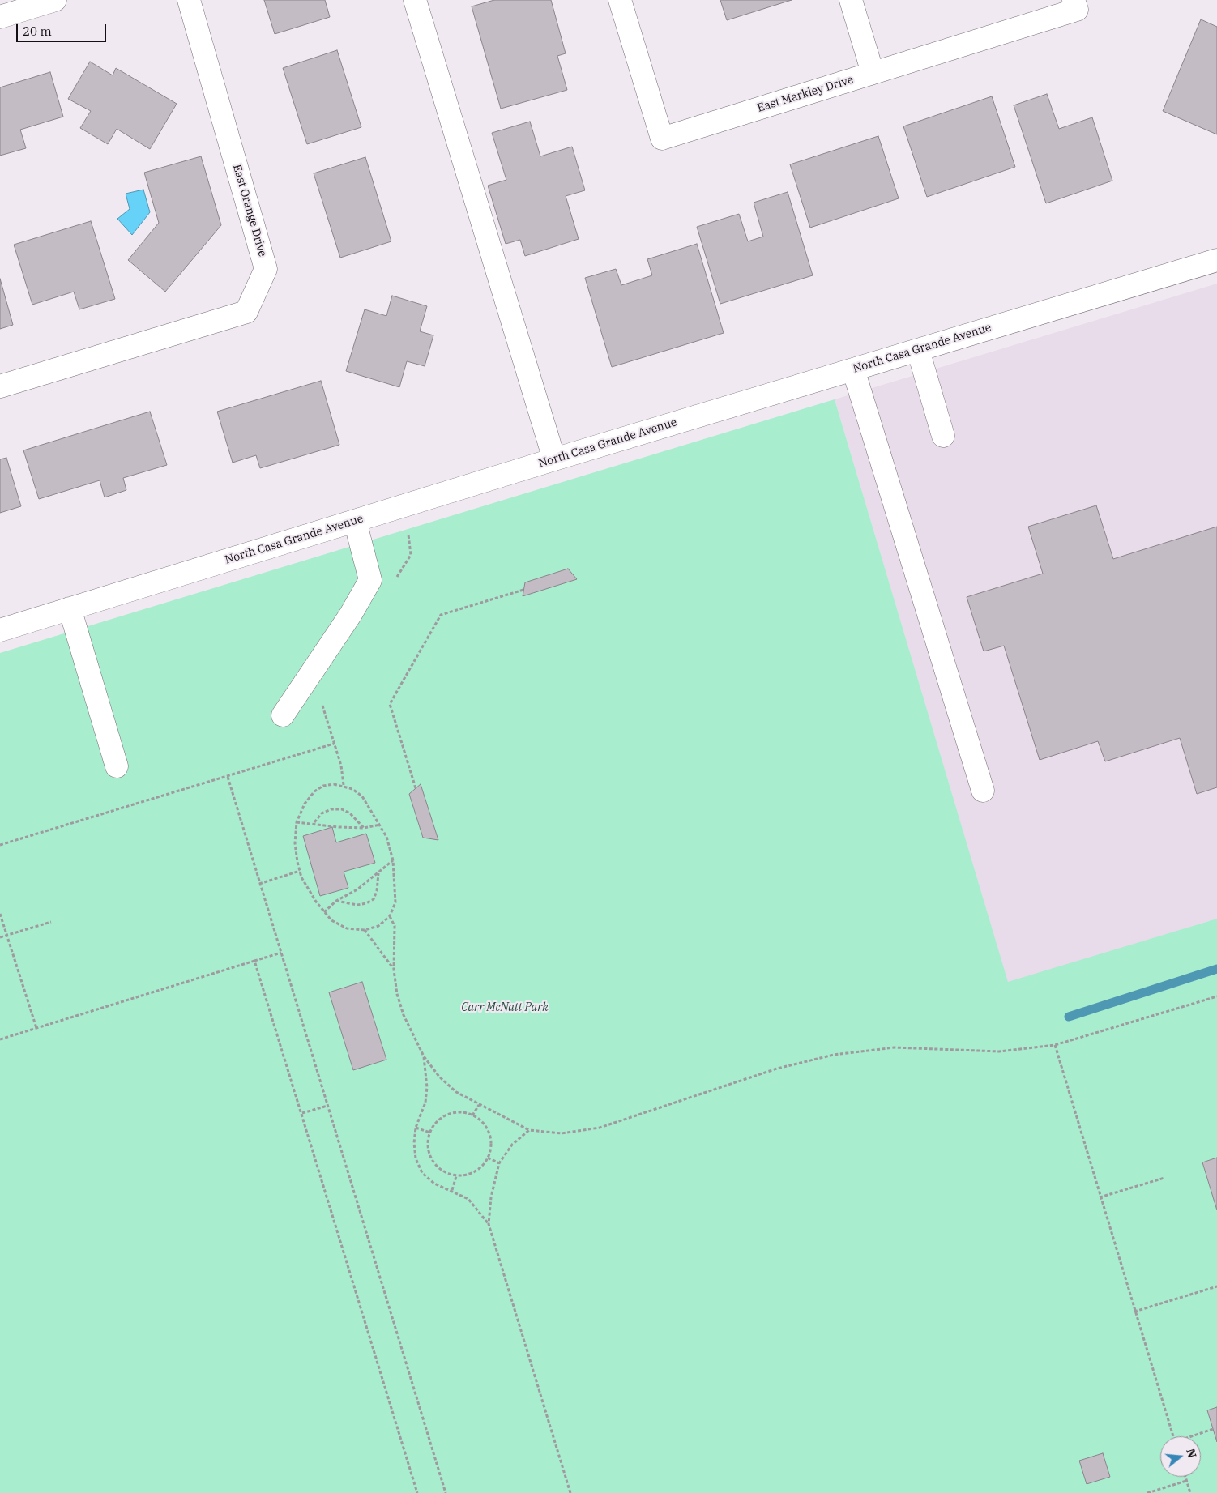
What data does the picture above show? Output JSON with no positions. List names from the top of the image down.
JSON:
{
  "streets": {
    "street": ["East Markley Drive", "East Orange Drive", "North Casa Grande Avenue"]
  },
  "parks": ["Carr McNatt Park"],
  "scale_bar": "20 m",
  "north": "right"
}
